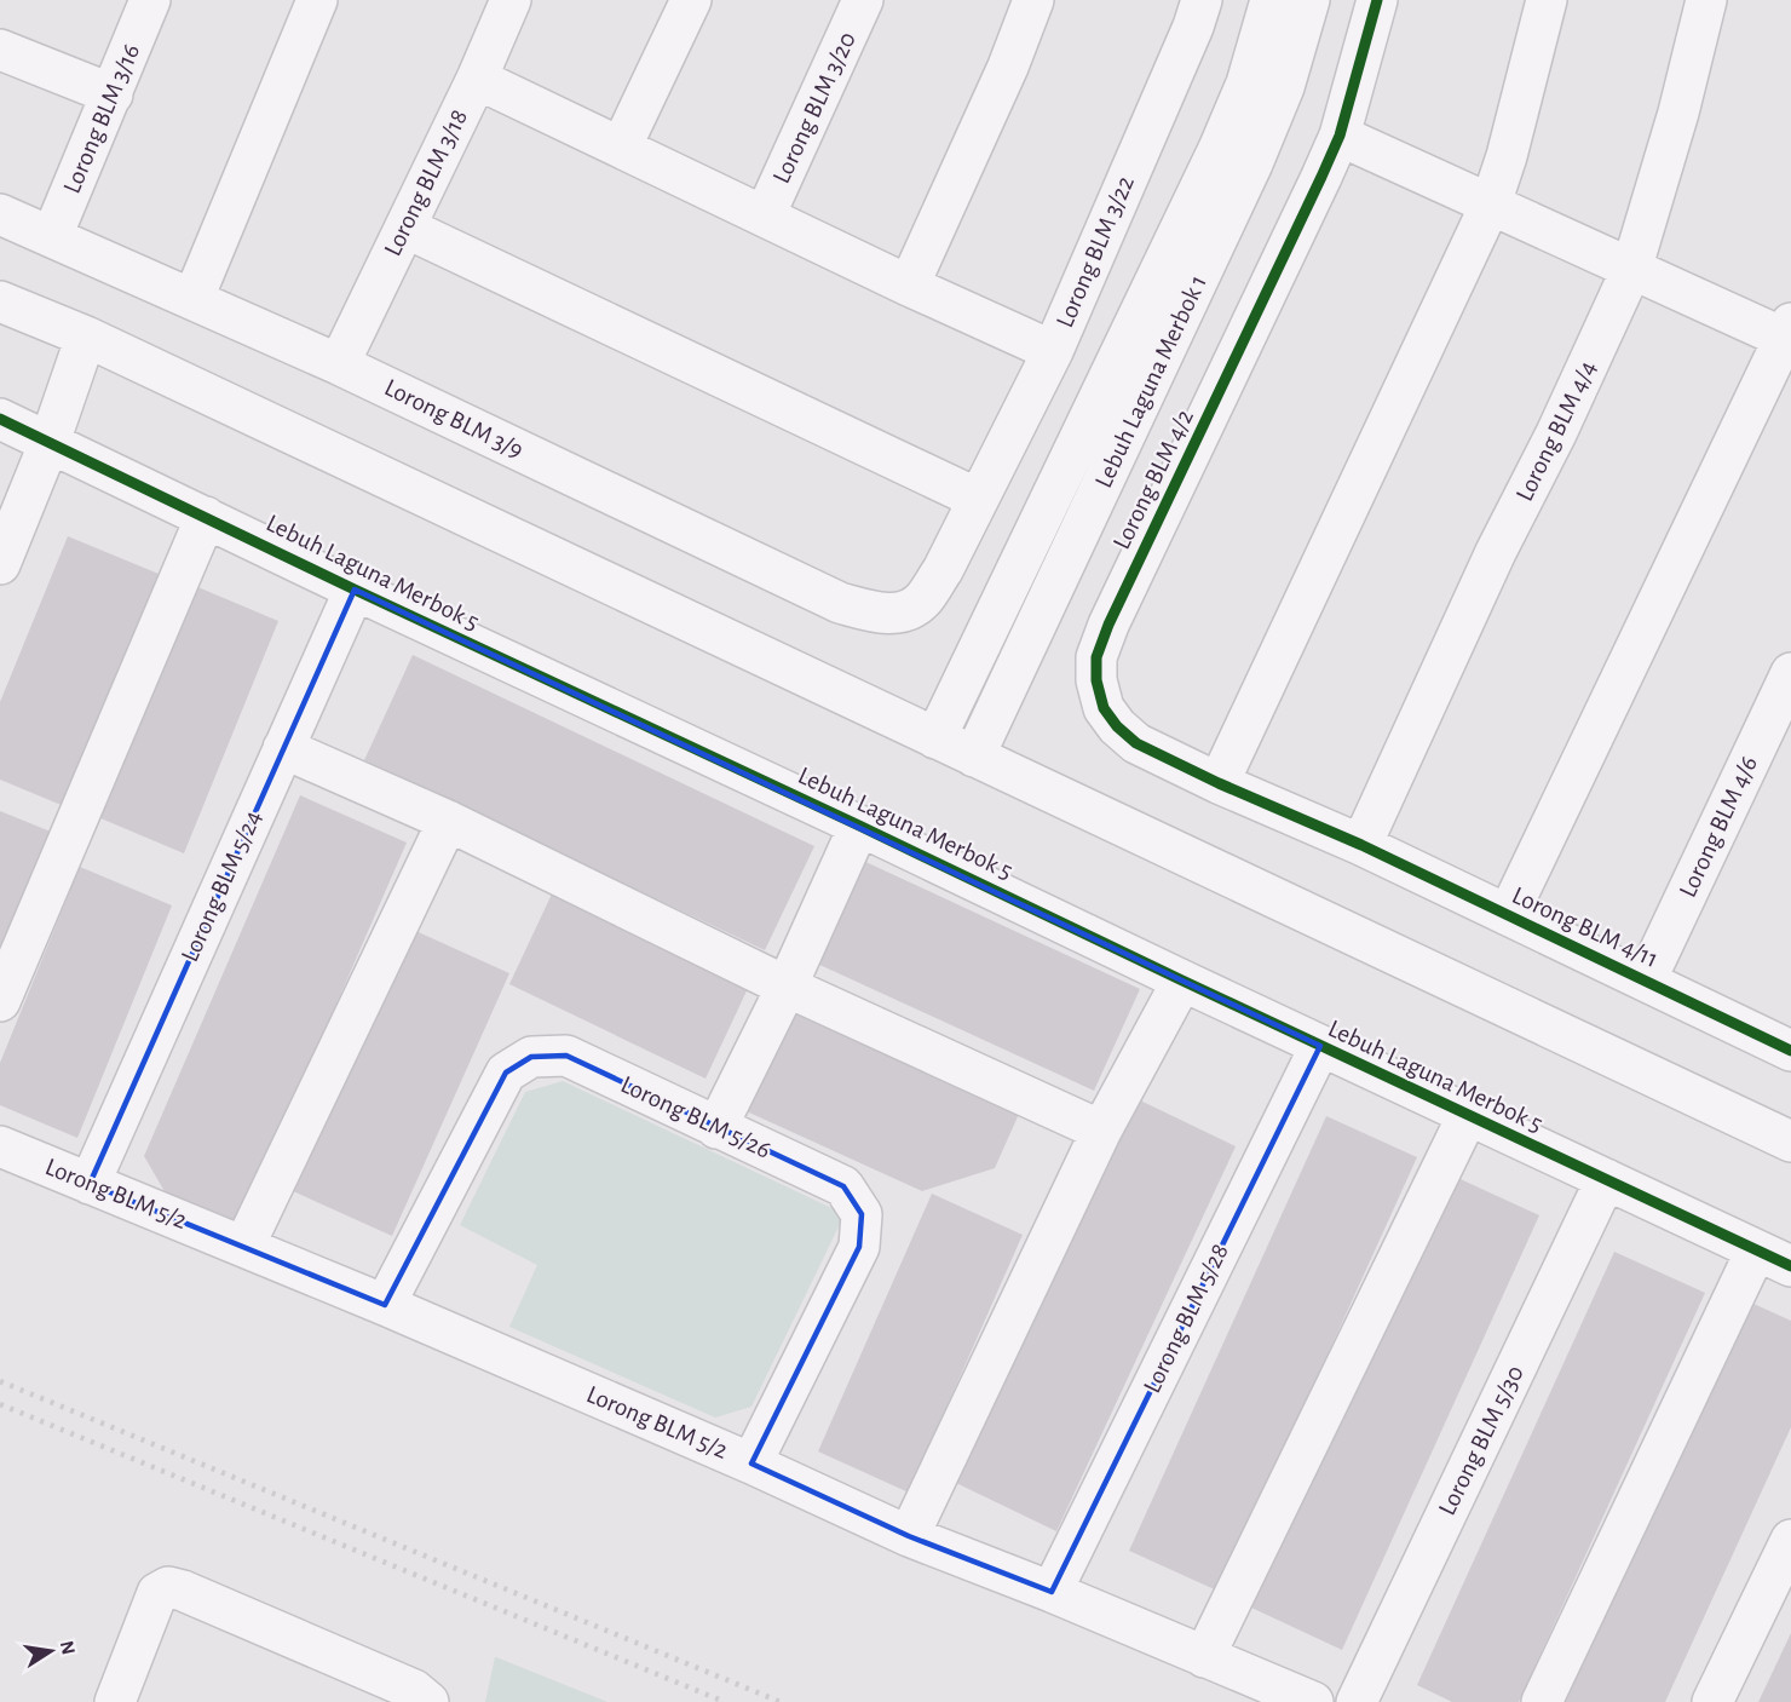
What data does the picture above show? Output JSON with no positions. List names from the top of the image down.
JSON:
{
  "streets": {
    "street": [
      "Lorong BLM 3/20",
      "Lorong BLM 3/16",
      "Lorong BLM 3/18",
      "Lorong BLM 3/22",
      "Lebuh Laguna Merbok 1",
      "Lorong BLM 3/9",
      "Lorong BLM 4/4",
      "Lorong BLM 4/2",
      "Lebuh Laguna Merbok 5",
      "Lorong BLM 4/6",
      "Lorong BLM 5/24",
      "Lorong BLM 4/11",
      "Lorong BLM 5/26",
      "Lorong BLM 5/2",
      "Lorong BLM 5/28",
      "Lorong BLM 5/30"
    ]
  },
  "crossings": [
    ["Lorong BLM 3/16", "Lorong BLM 3/9"],
    ["Lorong BLM 3/18", "Lorong BLM 3/9"],
    ["Lorong BLM 3/22", "Lorong BLM 3/9"],
    ["Lorong BLM 4/4", "Lorong BLM 4/2"],
    ["Lorong BLM 4/4", "Lorong BLM 4/11"],
    ["Lorong BLM 4/2", "Lorong BLM 4/11"],
    ["Lebuh Laguna Merbok 5", "Lorong BLM 5/24"],
    ["Lebuh Laguna Merbok 5", "Lorong BLM 5/28"],
    ["Lebuh Laguna Merbok 5", "Lorong BLM 5/30"],
    ["Lorong BLM 4/6", "Lorong BLM 4/11"],
    ["Lorong BLM 5/24", "Lorong BLM 5/2"],
    ["Lorong BLM 5/26", "Lorong BLM 5/2"],
    ["Lorong BLM 5/2", "Lorong BLM 5/28"]
  ],
  "north": "right"
}
